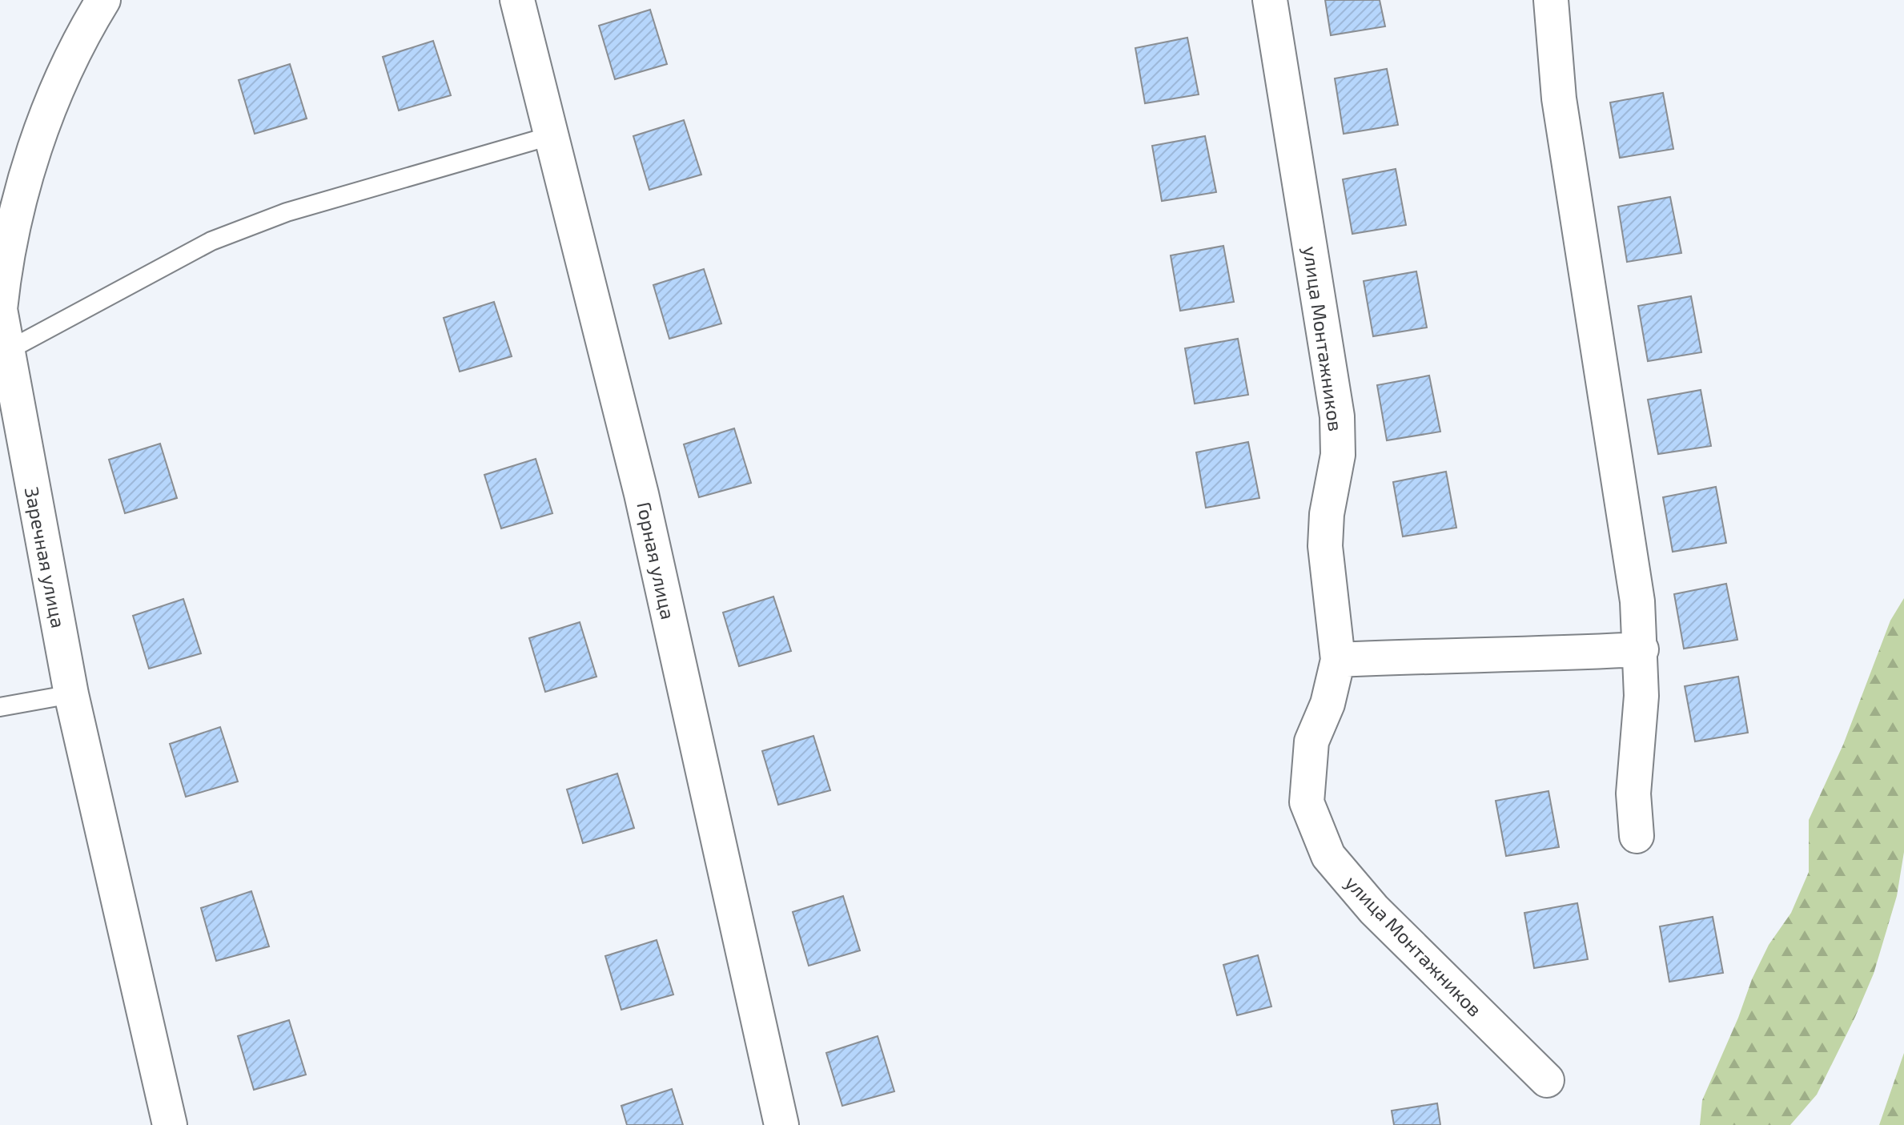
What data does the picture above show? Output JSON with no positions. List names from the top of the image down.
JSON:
{
  "streets": {
    "street": ["улица Монтажников", "Заречная улица", "Горная улица"]
  }
}
